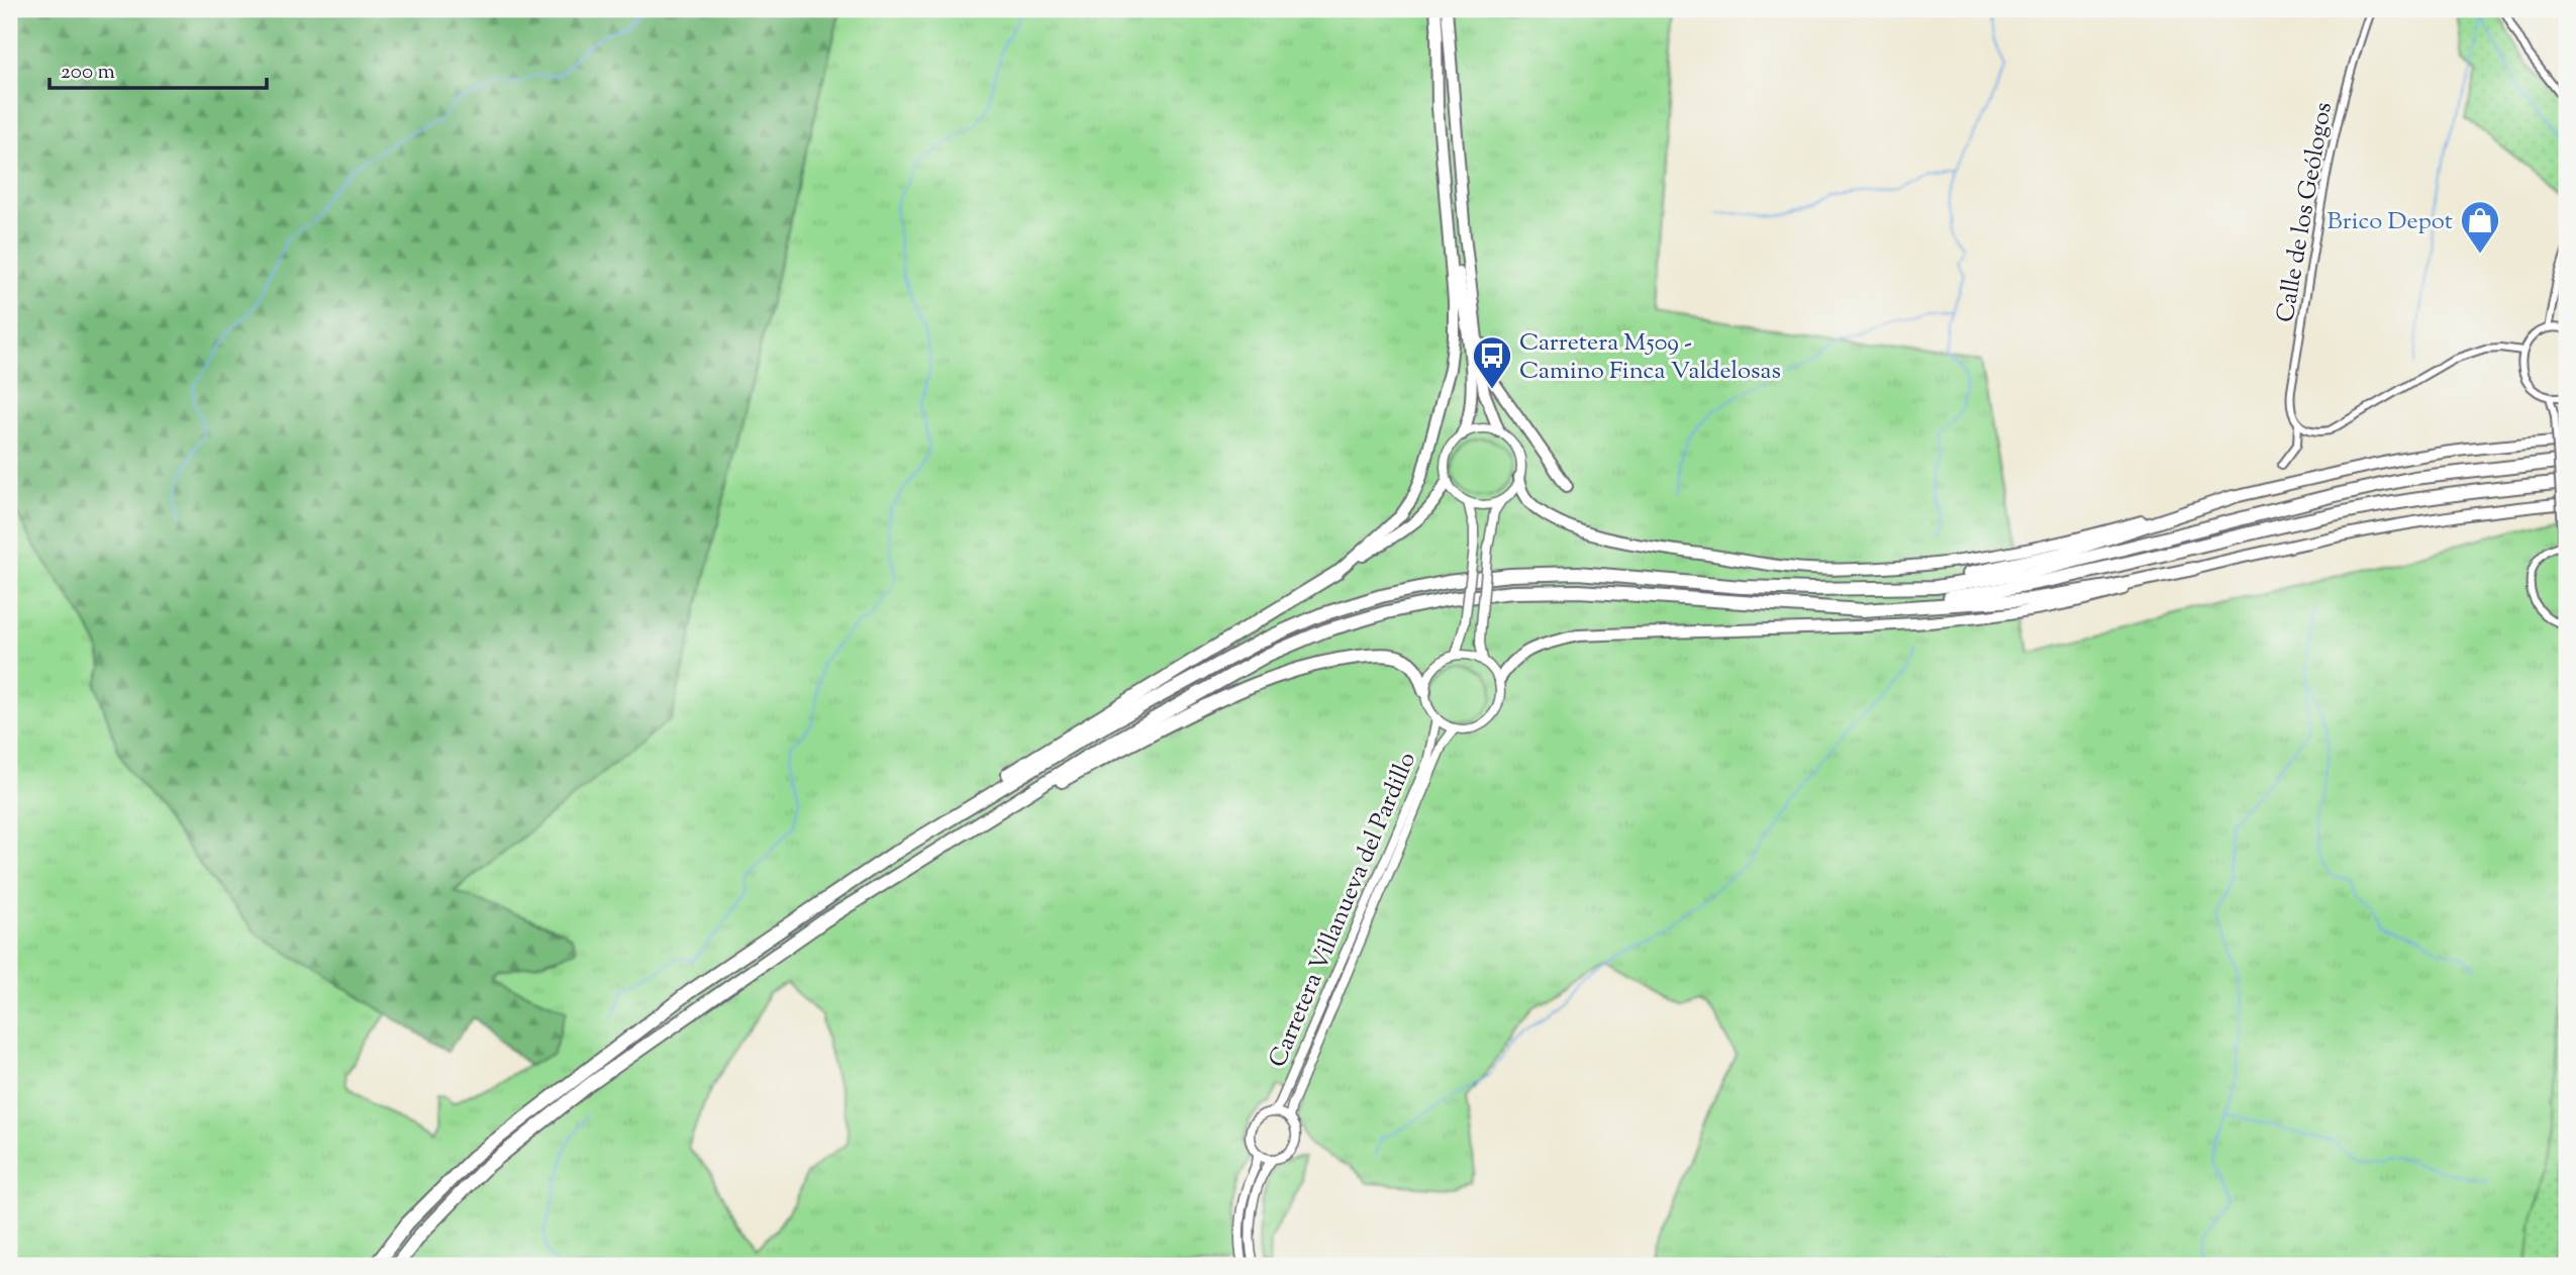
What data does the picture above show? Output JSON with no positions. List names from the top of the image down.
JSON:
{
  "streets": {
    "street": ["Calle de los Geólogos", "Carretera Villanueva del Pardillo"]
  },
  "places": {
    "shop": ["Brico Depot"],
    "bus stop": ["Carretera M509 - Camino Finca Valdelosas"]
  },
  "scale_bar": "200 m"
}
